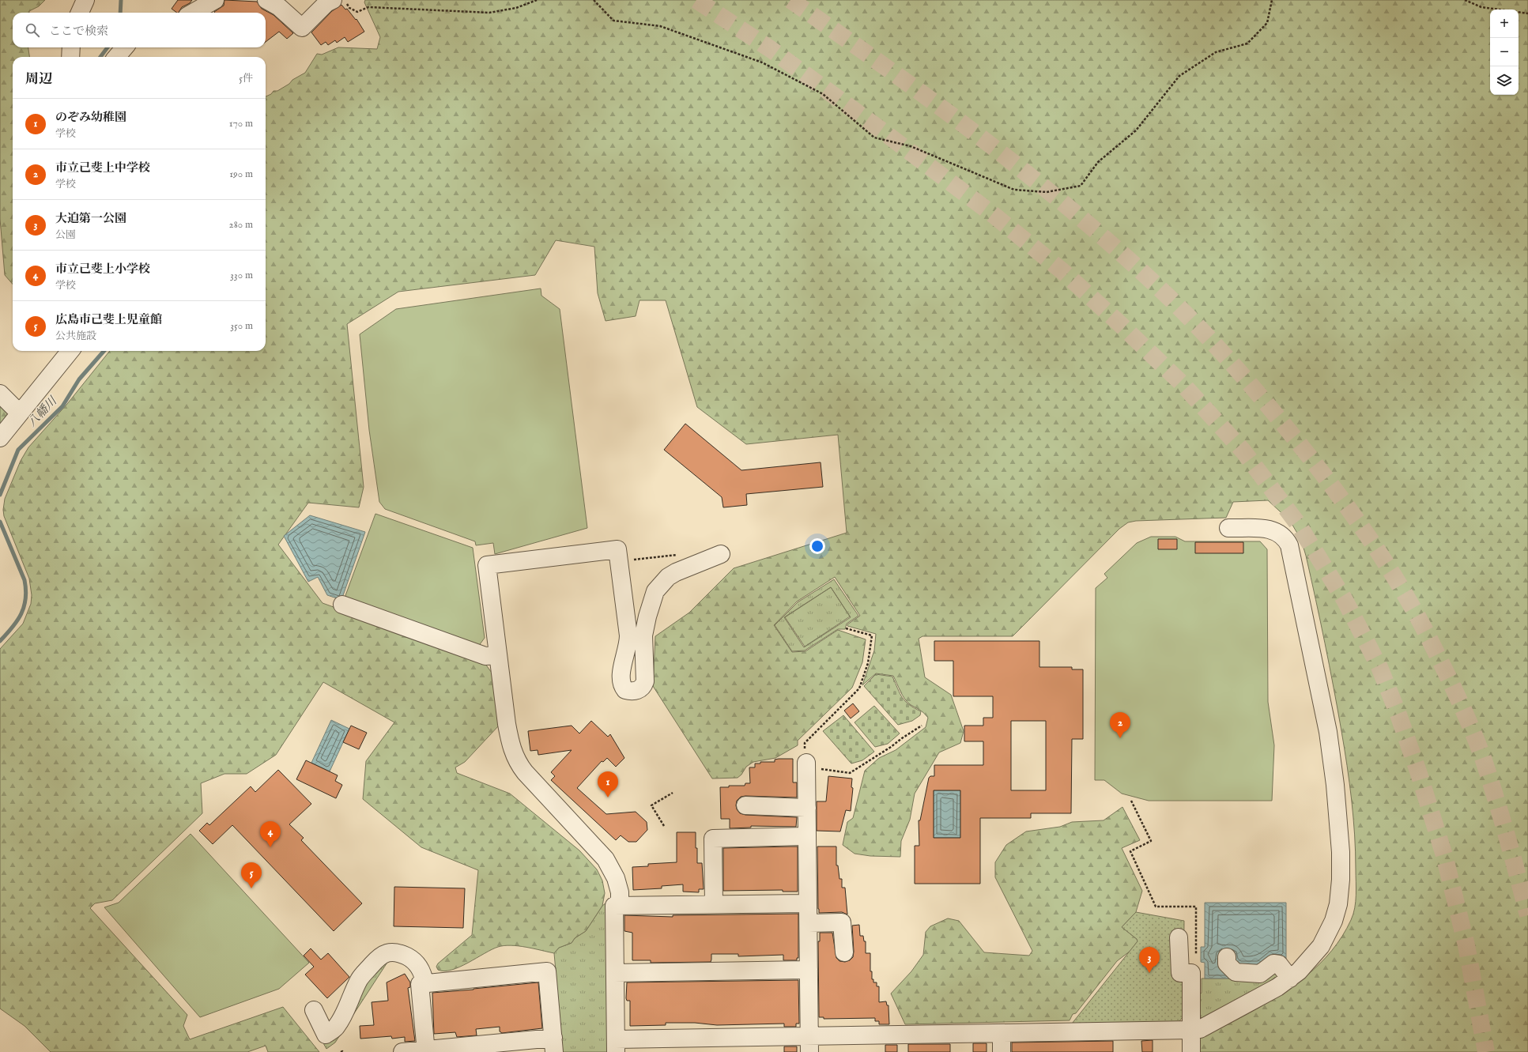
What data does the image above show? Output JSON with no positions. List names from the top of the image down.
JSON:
{
  "water": ["八幡川"],
  "page": {
    "map_buttons": ["+", "−"],
    "search": "ここで検索",
    "heading": ["周辺", "5件"],
    "list": [
      {
        "mark": "1",
        "name": "のぞみ幼稚園",
        "note": "学校",
        "value": "170 m"
      },
      {
        "mark": "2",
        "name": "市立己斐上中学校",
        "note": "学校",
        "value": "190 m"
      },
      {
        "mark": "3",
        "name": "大迫第一公園",
        "note": "公園",
        "value": "280 m"
      },
      {
        "mark": "4",
        "name": "市立己斐上小学校",
        "note": "学校",
        "value": "330 m"
      },
      {
        "mark": "5",
        "name": "広島市己斐上児童館",
        "note": "公共施設",
        "value": "350 m"
      }
    ],
    "pins": [
      "2",
      "1",
      "4",
      "5",
      "3"
    ]
  }
}
